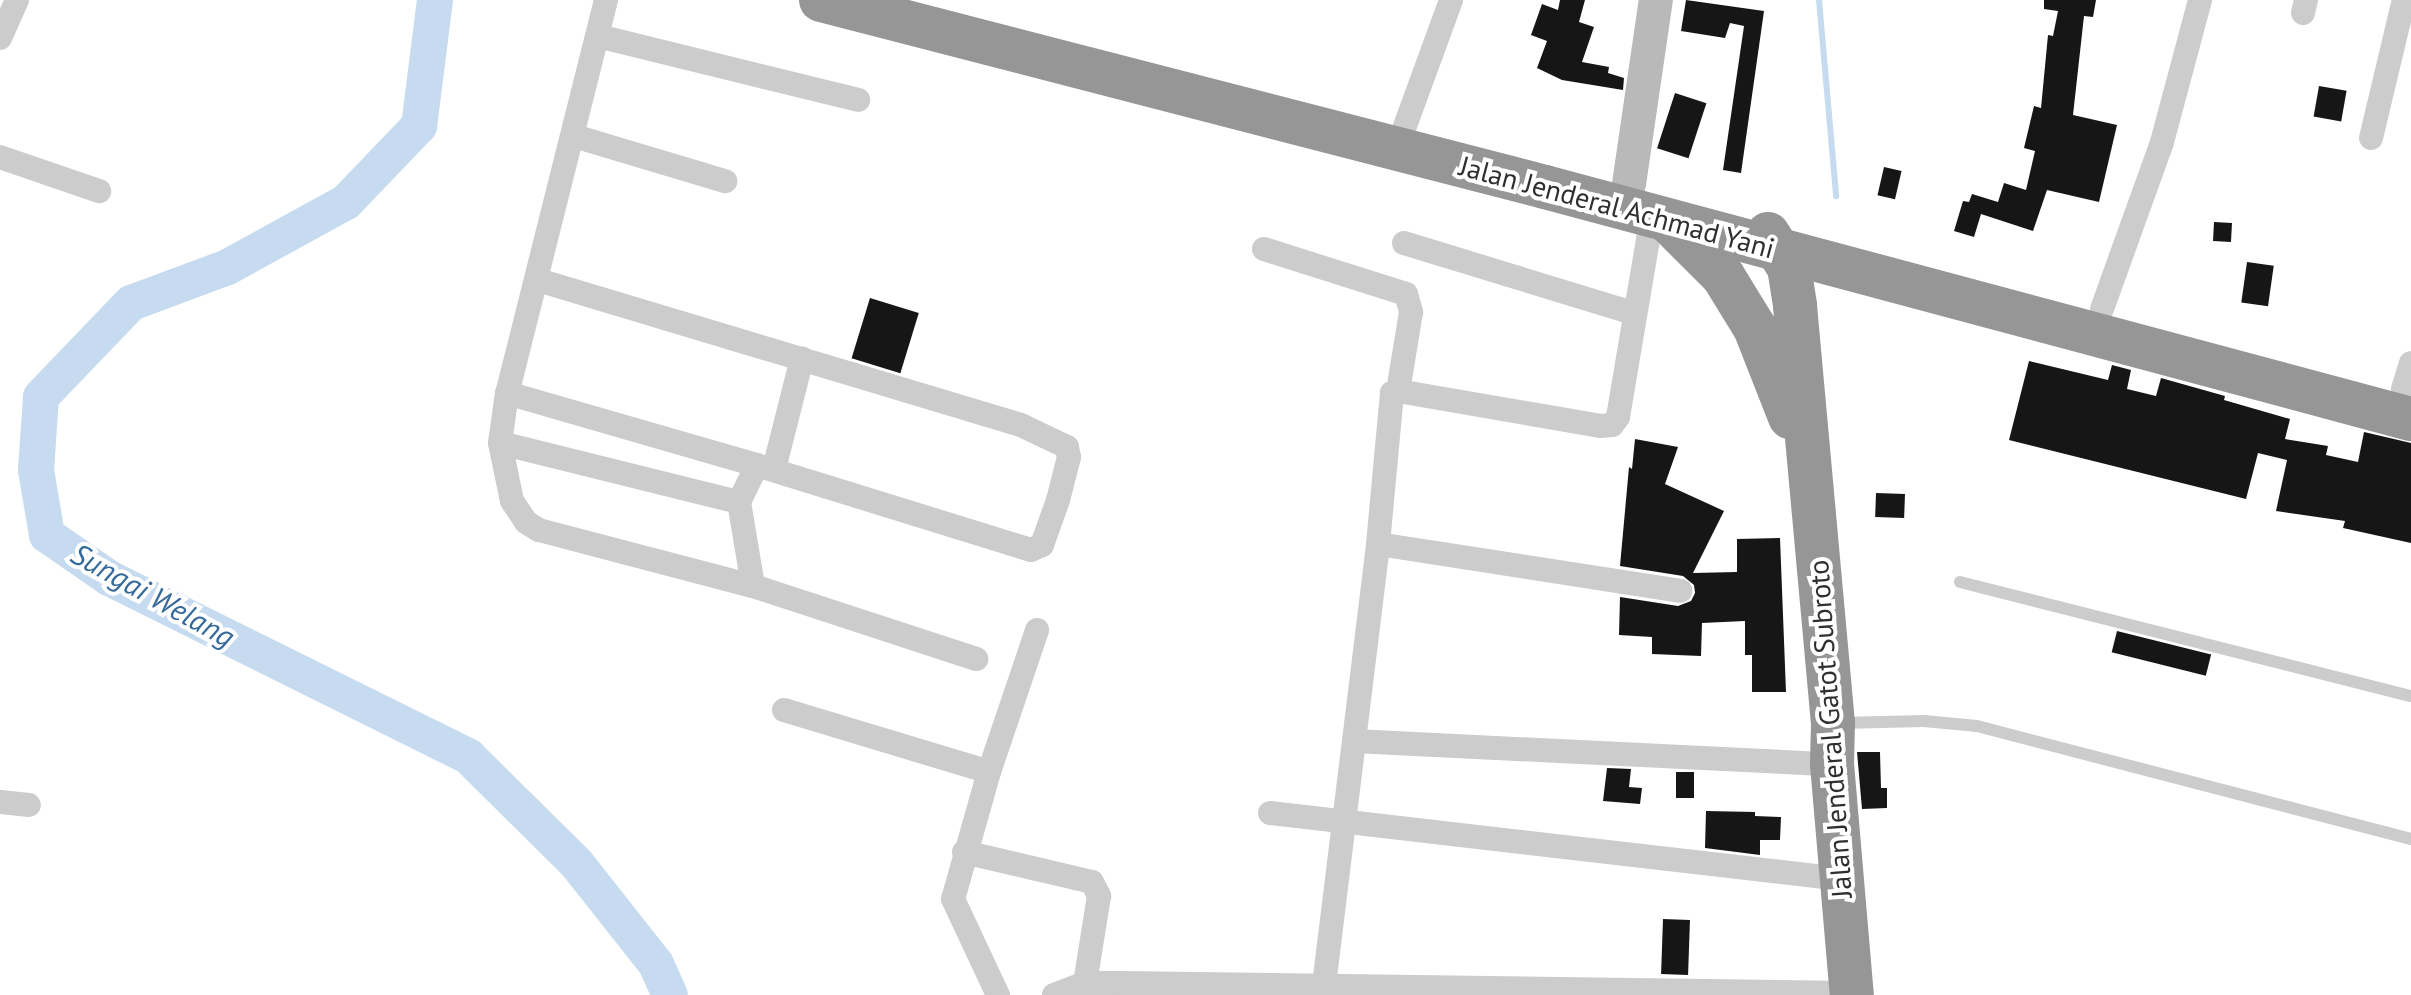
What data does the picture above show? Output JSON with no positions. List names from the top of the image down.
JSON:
{
  "streets": {
    "highway": ["Jalan Jenderal Achmad Yani", "Jalan Jenderal Gatot Subroto"]
  },
  "crossings": [
    ["Jalan Jenderal Achmad Yani", "Jalan Jenderal Gatot Subroto"]
  ],
  "water": ["Sungai Welang"]
}
